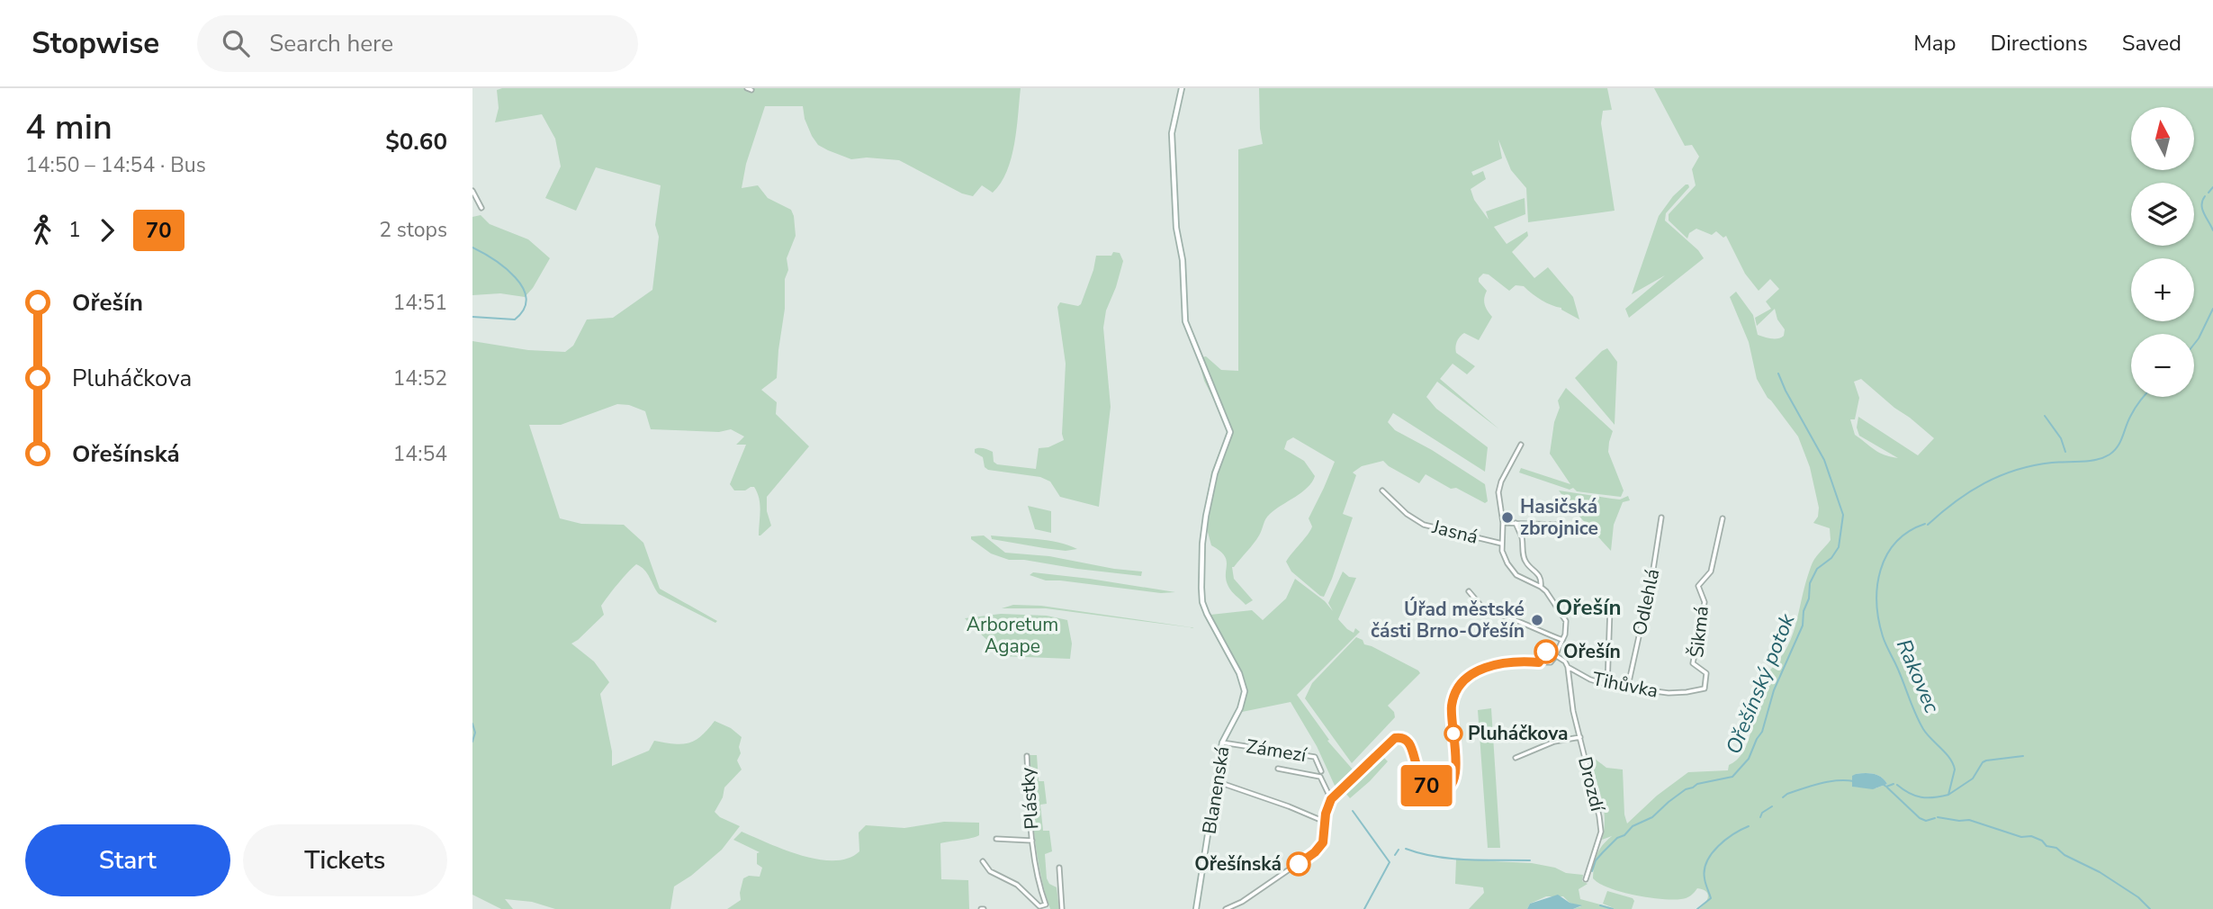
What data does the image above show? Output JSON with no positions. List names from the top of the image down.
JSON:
{
  "streets": {
    "street": [
      "Jasná",
      "Odlehlá",
      "Šikmá",
      "Tihůvka",
      "Zámezí",
      "Drozdí",
      "Blanenská",
      "Plástky"
    ]
  },
  "crossings": [
    ["Odlehlá", "Tihůvka"],
    ["Šikmá", "Tihůvka"],
    ["Tihůvka", "Drozdí"],
    ["Zámezí", "Blanenská"]
  ],
  "districts": ["Ořešín"],
  "water": ["Rakovec", "Ořešínský potok"],
  "parks": ["Arboretum Agape"],
  "places": [
    "Hasičská zbrojnice",
    "Úřad městské části Brno-Ořešín",
    "Ořešín",
    "Pluháčkova",
    "Ořešínská"
  ],
  "lines": ["bus line 70"],
  "north": "top",
  "page": {
    "header": "Stopwise",
    "search": "Search here",
    "nav": ["Map", "Directions", "Saved"],
    "heading": ["4 min", "14:50 – 14:54 · Bus", "$0.60"],
    "on_map": "70",
    "map_buttons": ["+", "−"],
    "legs": ["1", "70", "2 stops"],
    "list": [
      {
        "name": "Ořešín",
        "value": "14:51"
      },
      {
        "name": "Pluháčkova",
        "value": "14:52"
      },
      {
        "name": "Ořešínská",
        "value": "14:54"
      }
    ],
    "buttons": ["Start", "Tickets"]
  }
}
